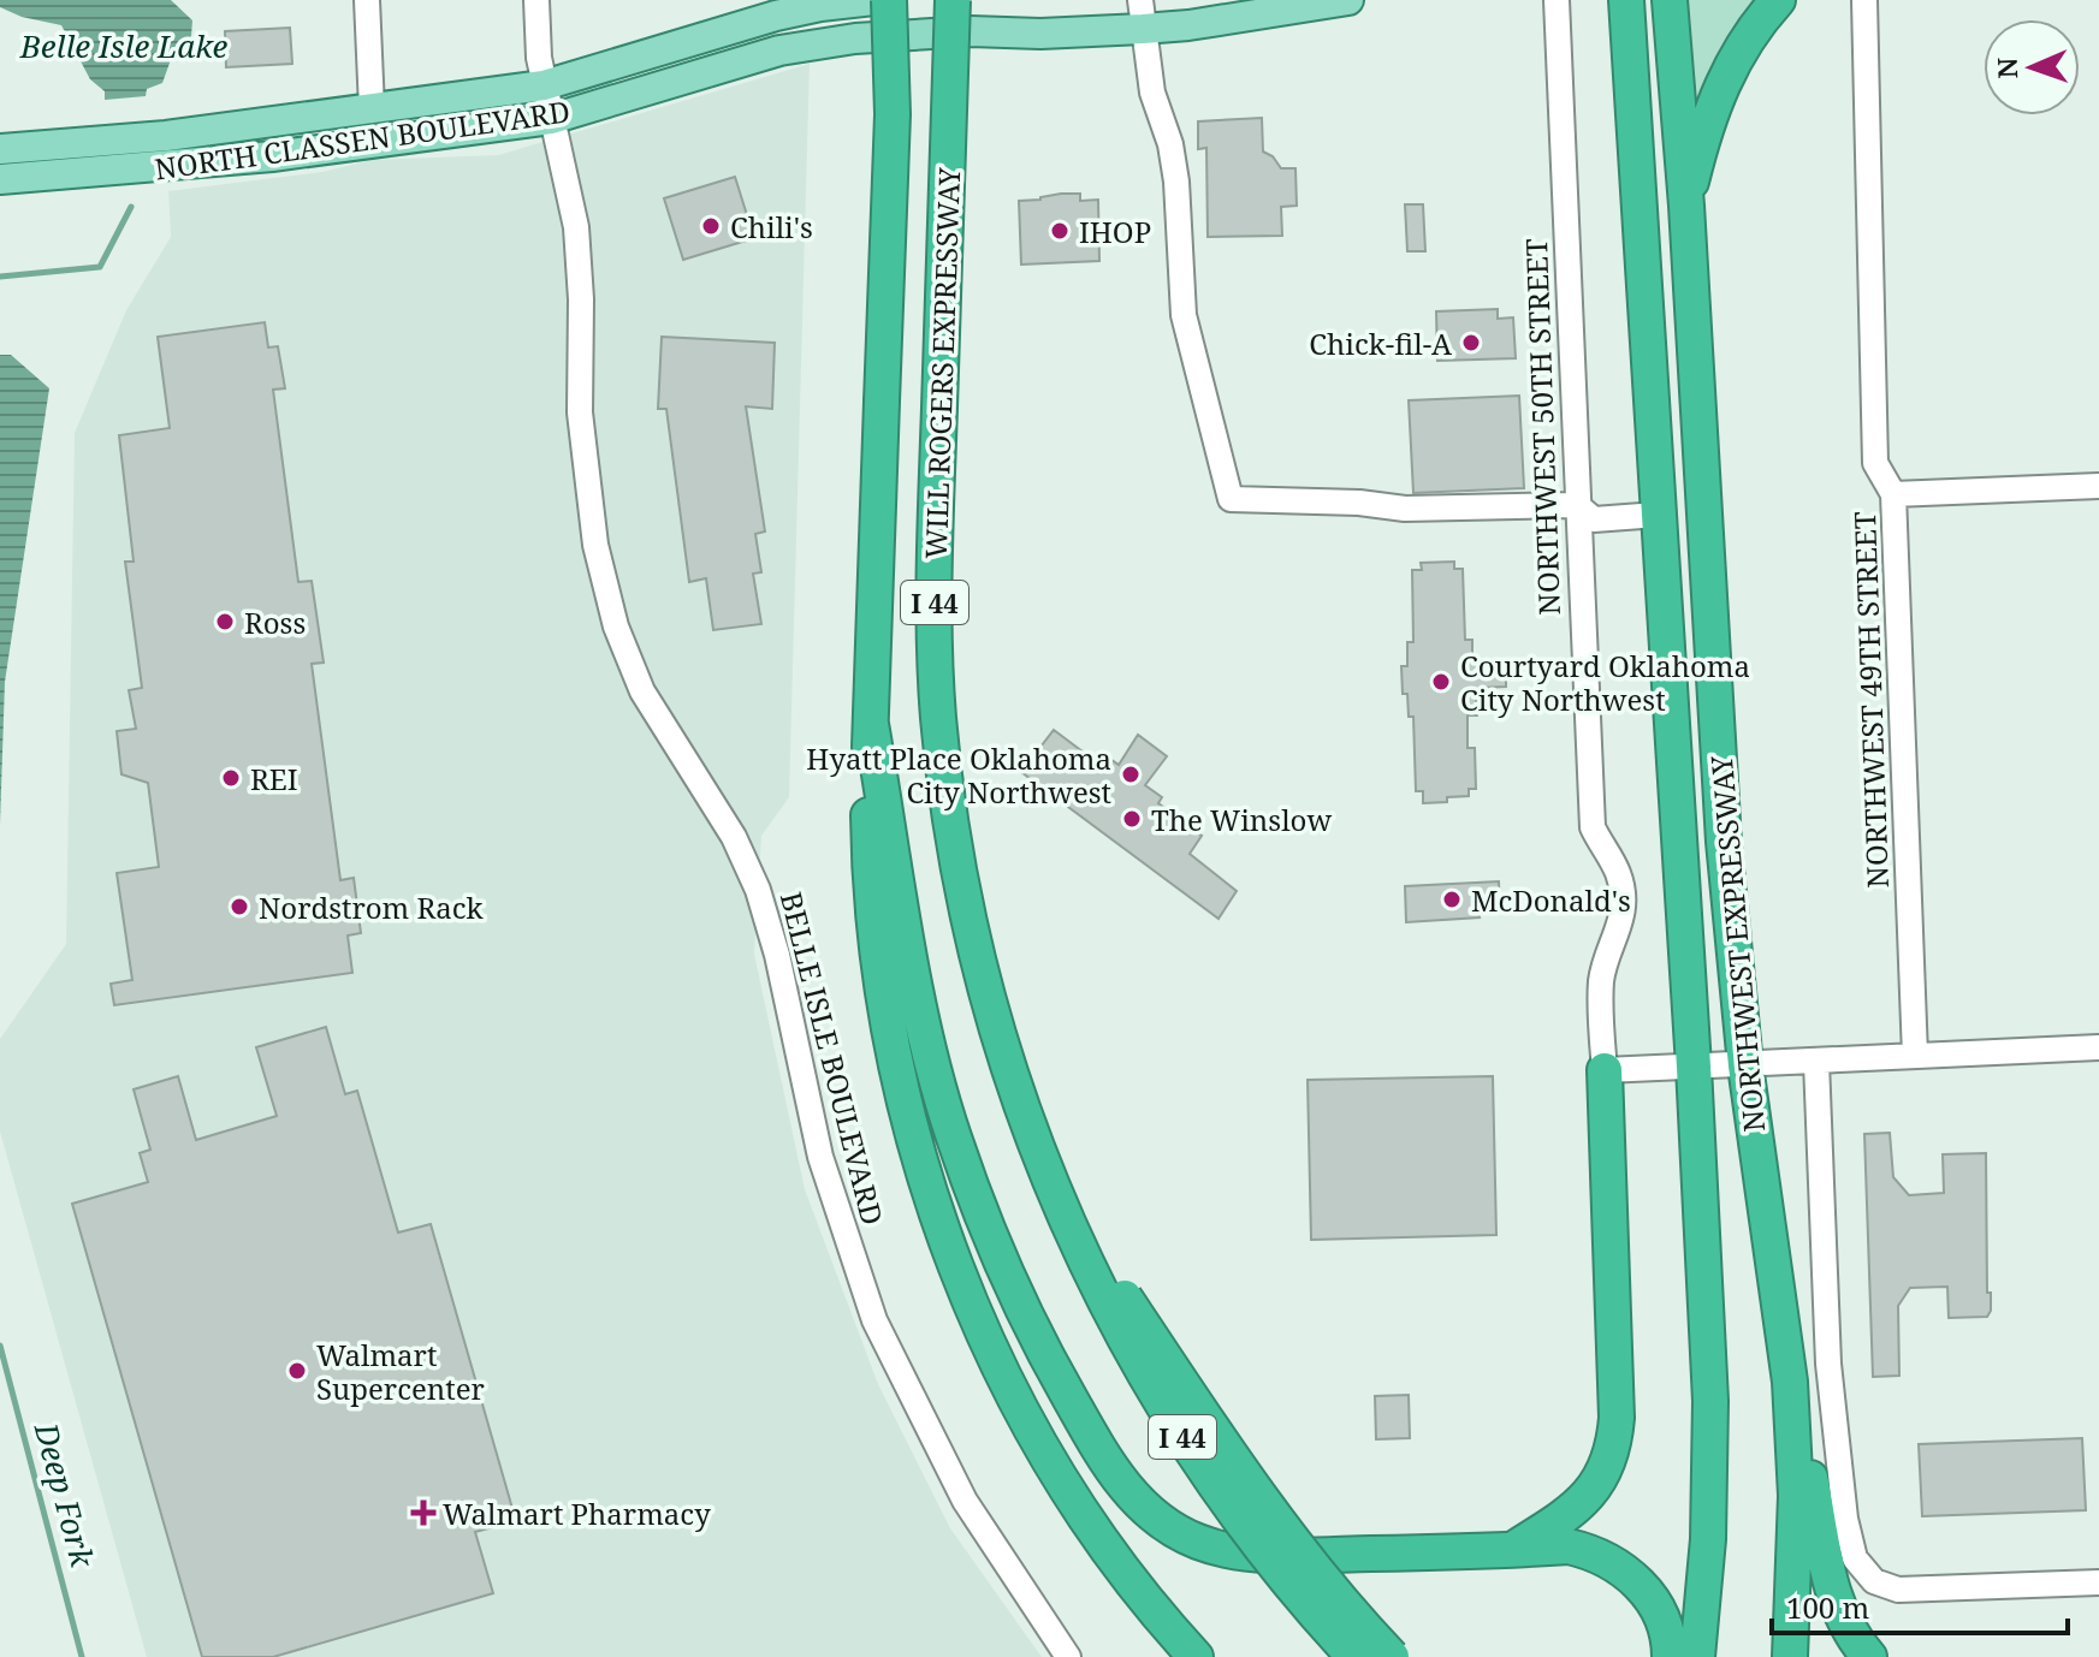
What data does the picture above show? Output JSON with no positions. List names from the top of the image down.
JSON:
{
  "streets": {
    "highway": ["WILL ROGERS EXPRESSWAY", "I 44", "NORTHWEST EXPRESSWAY"],
    "main road": ["NORTH CLASSEN BOULEVARD"],
    "street": ["NORTHWEST 50TH STREET", "NORTHWEST 49TH STREET", "BELLE ISLE BOULEVARD"]
  },
  "crossings": [
    ["NORTH CLASSEN BOULEVARD", "BELLE ISLE BOULEVARD"]
  ],
  "water": ["Belle Isle Lake", "Deep Fork"],
  "places": {
    "other": [
      "Chili's",
      "IHOP",
      "Chick-fil-A",
      "Ross",
      "Courtyard Oklahoma City Northwest",
      "Hyatt Place Oklahoma City Northwest",
      "REI",
      "The Winslow",
      "McDonald's",
      "Nordstrom Rack",
      "Walmart Supercenter"
    ],
    "health": ["Walmart Pharmacy"]
  },
  "scale_bar": "100 m",
  "north": "left"
}
